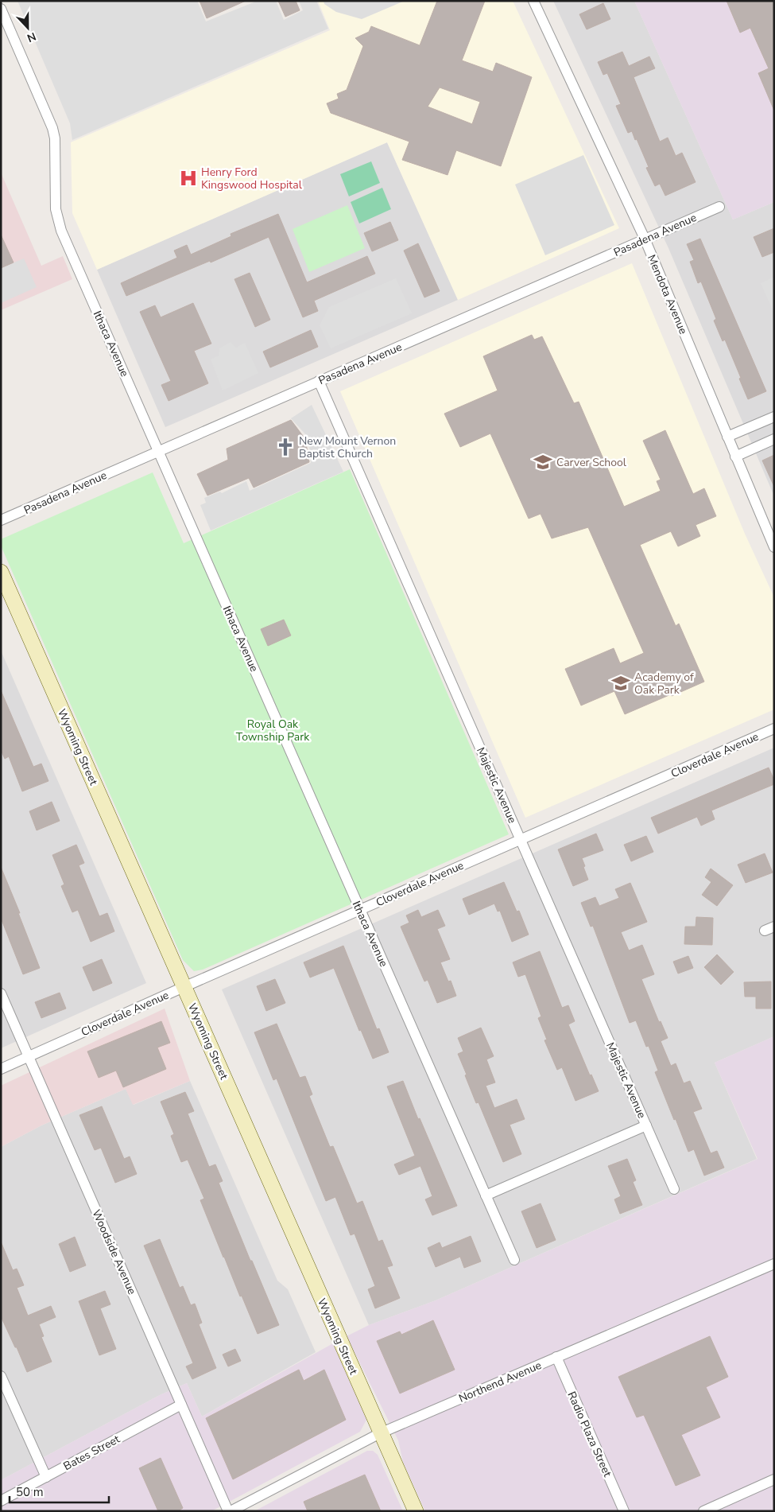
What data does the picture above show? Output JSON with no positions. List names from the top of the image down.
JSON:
{
  "streets": {
    "street": [
      "Pasadena Avenue",
      "Mendota Avenue",
      "Ithaca Avenue",
      "Wyoming Street",
      "Cloverdale Avenue",
      "Majestic Avenue",
      "Woodside Avenue",
      "Northend Avenue",
      "Radio Plaza Street",
      "Bates Street"
    ]
  },
  "crossings": [
    ["Pasadena Avenue", "Mendota Avenue"],
    ["Pasadena Avenue", "Ithaca Avenue"],
    ["Pasadena Avenue", "Majestic Avenue"],
    ["Ithaca Avenue", "Cloverdale Avenue"],
    ["Wyoming Street", "Cloverdale Avenue"],
    ["Wyoming Street", "Northend Avenue"],
    ["Cloverdale Avenue", "Majestic Avenue"],
    ["Cloverdale Avenue", "Woodside Avenue"],
    ["Woodside Avenue", "Northend Avenue"],
    ["Woodside Avenue", "Bates Street"],
    ["Northend Avenue", "Radio Plaza Street"]
  ],
  "parks": ["Royal Oak Township Park"],
  "places": {
    "hospital": ["Henry Ford Kingswood Hospital"],
    "church": ["New Mount Vernon Baptist Church"],
    "school or university": ["Carver School", "Academy of Oak Park"]
  },
  "scale_bar": "50 m",
  "north": "bottom"
}
